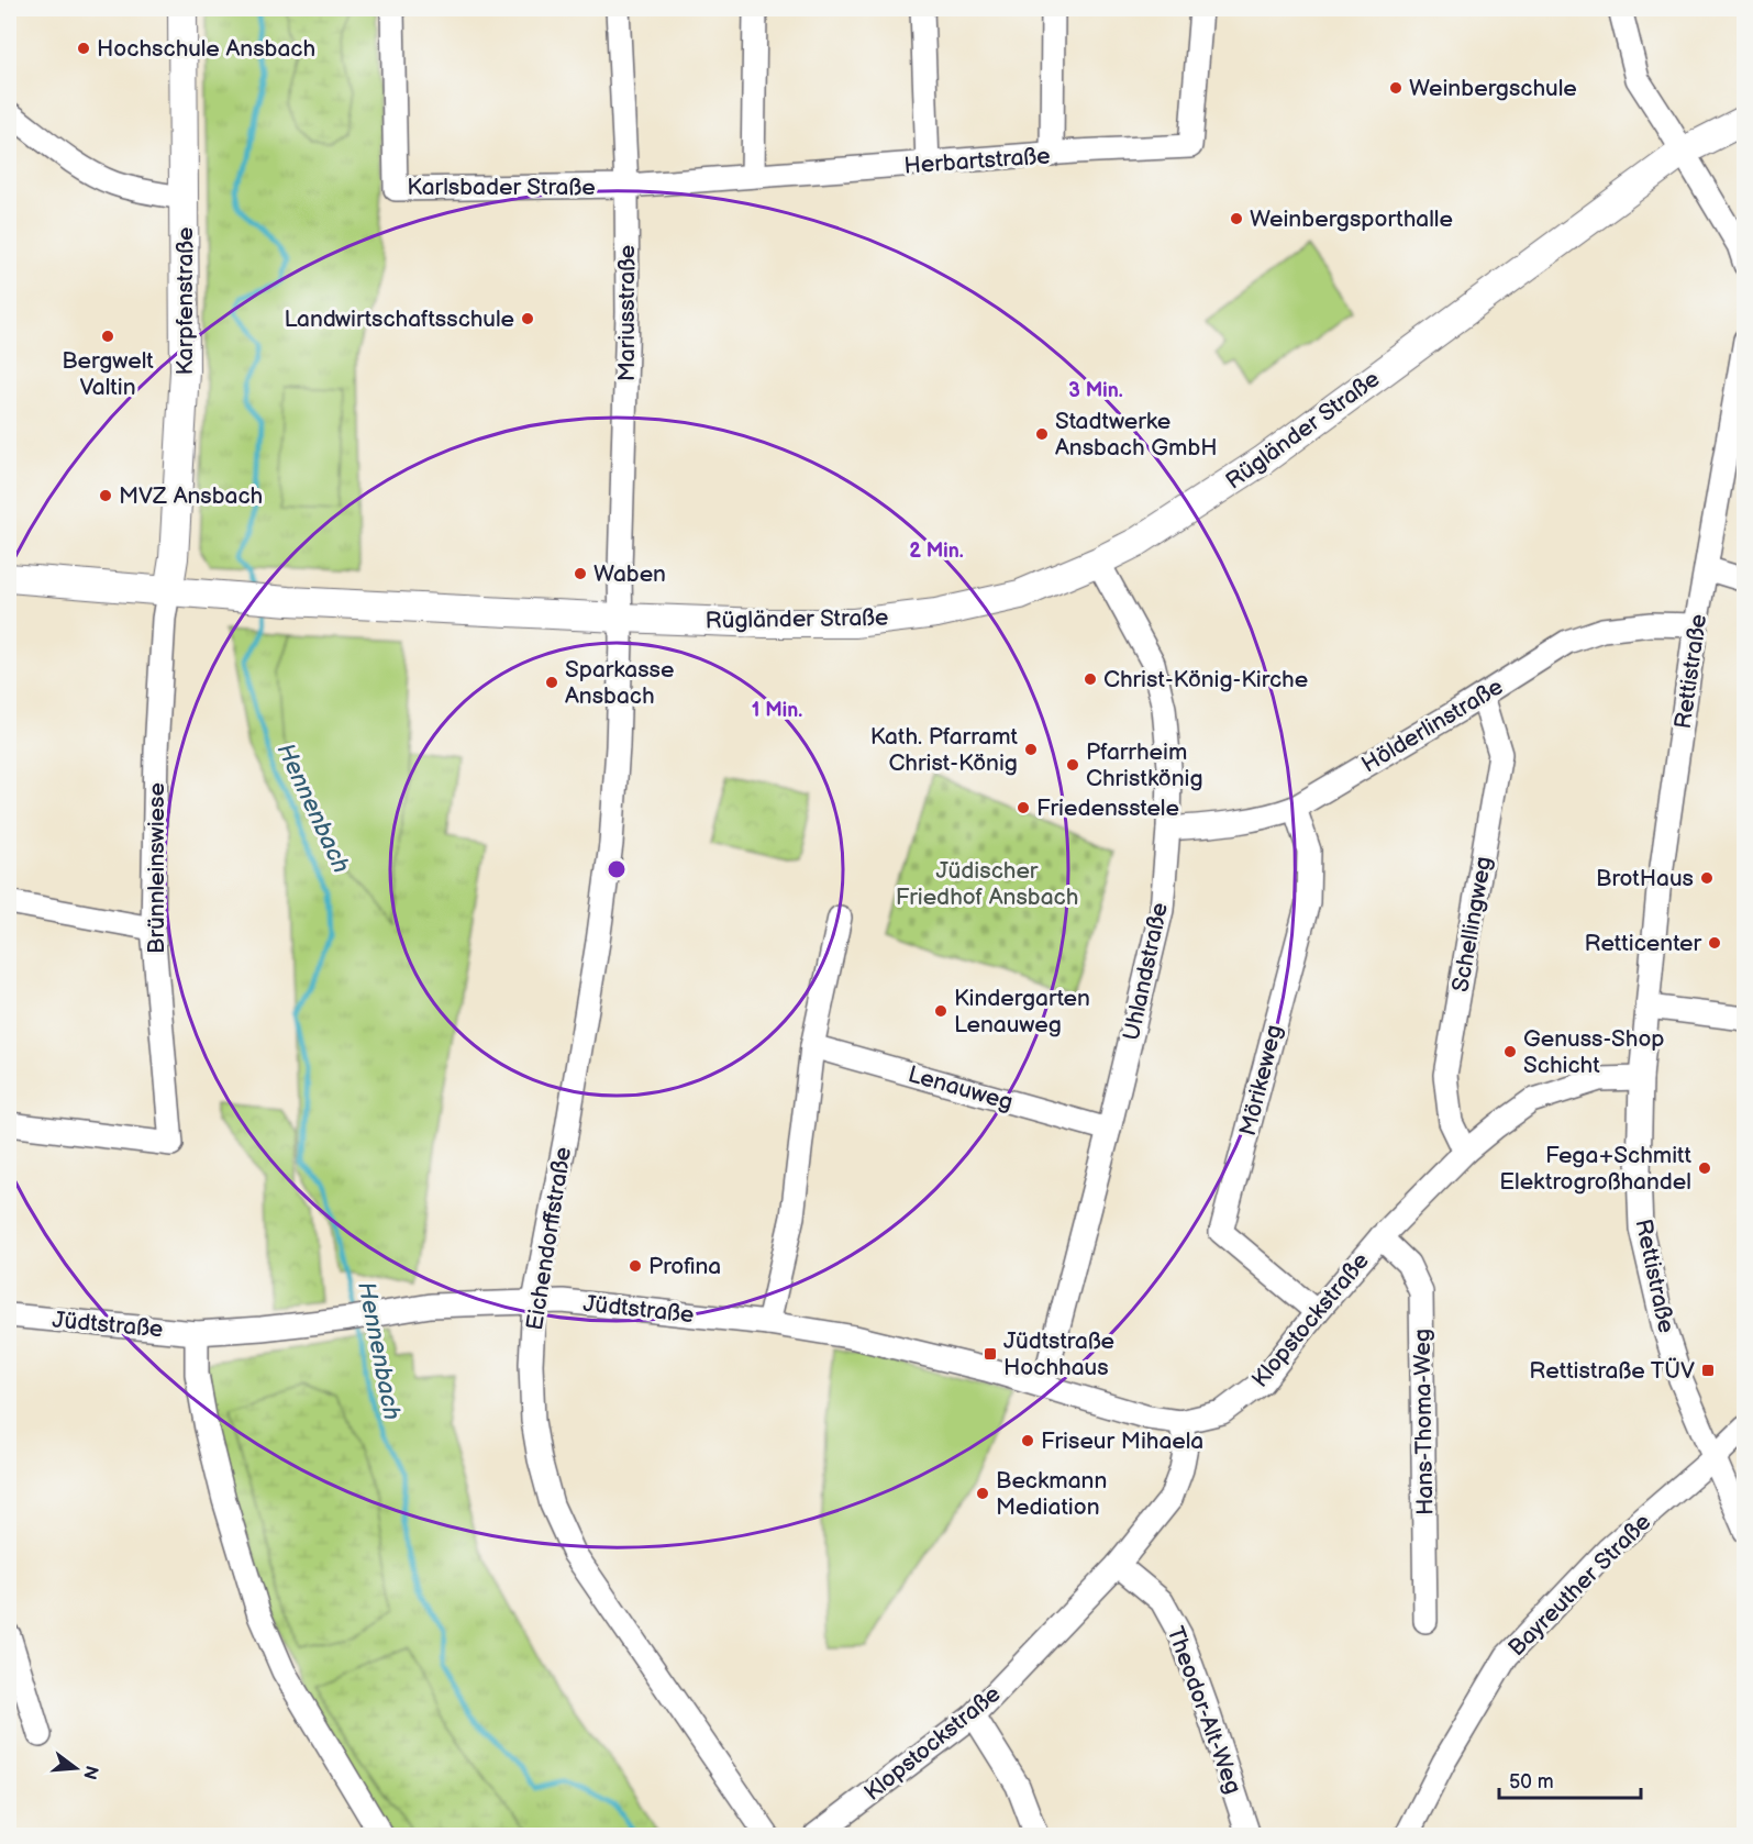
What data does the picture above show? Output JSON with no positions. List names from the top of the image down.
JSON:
{
  "streets": {
    "main road": ["Karpfenstraße", "Rügländer Straße"],
    "street": [
      "Herbartstraße",
      "Karlsbader Straße",
      "Mariusstraße",
      "Rettistraße",
      "Hölderlinstraße",
      "Brünnleinswiese",
      "Schellingweg",
      "Uhlandstraße",
      "Mörikeweg",
      "Lenauweg",
      "Eichendorffstraße",
      "Jüdtstraße",
      "Klopstockstraße",
      "Hans-Thoma-Weg",
      "Bayreuther Straße",
      "Theodor-Alt-Weg"
    ]
  },
  "crossings": [
    ["Herbartstraße", "Karlsbader Straße"],
    ["Herbartstraße", "Mariusstraße"],
    ["Karlsbader Straße", "Mariusstraße"],
    ["Karpfenstraße", "Rügländer Straße"],
    ["Karpfenstraße", "Brünnleinswiese"],
    ["Mariusstraße", "Rügländer Straße"],
    ["Mariusstraße", "Eichendorffstraße"],
    ["Rügländer Straße", "Brünnleinswiese"],
    ["Rügländer Straße", "Uhlandstraße"],
    ["Rügländer Straße", "Eichendorffstraße"],
    ["Rettistraße", "Hölderlinstraße"],
    ["Rettistraße", "Klopstockstraße"],
    ["Rettistraße", "Bayreuther Straße"],
    ["Hölderlinstraße", "Schellingweg"],
    ["Hölderlinstraße", "Uhlandstraße"],
    ["Hölderlinstraße", "Mörikeweg"],
    ["Schellingweg", "Klopstockstraße"],
    ["Uhlandstraße", "Lenauweg"],
    ["Uhlandstraße", "Jüdtstraße"],
    ["Mörikeweg", "Klopstockstraße"],
    ["Eichendorffstraße", "Jüdtstraße"],
    ["Jüdtstraße", "Klopstockstraße"],
    ["Klopstockstraße", "Hans-Thoma-Weg"],
    ["Klopstockstraße", "Theodor-Alt-Weg"]
  ],
  "water": ["Hennenbach"],
  "parks": ["Jüdischer Friedhof Ansbach"],
  "places": {
    "other": [
      "Hochschule Ansbach",
      "Weinbergschule",
      "Weinbergsporthalle",
      "Landwirtschaftsschule",
      "Bergwelt Valtin",
      "Stadtwerke Ansbach GmbH",
      "MVZ Ansbach",
      "Waben",
      "Christ-König-Kirche",
      "Sparkasse Ansbach",
      "Kath. Pfarramt Christ-König",
      "Pfarrheim Christkönig",
      "Friedensstele",
      "BrotHaus",
      "Retticenter",
      "Kindergarten Lenauweg",
      "Genuss-Shop Schicht",
      "Fega+Schmitt Elektrogroßhandel",
      "Profina",
      "Friseur Mihaela",
      "Beckmann Mediation"
    ],
    "transit": ["Jüdtstraße Hochhaus", "Rettistraße TÜV"]
  },
  "scale_bar": "50 m",
  "north": "right",
  "rings": ["3 Min.", "2 Min.", "1 Min."]
}
